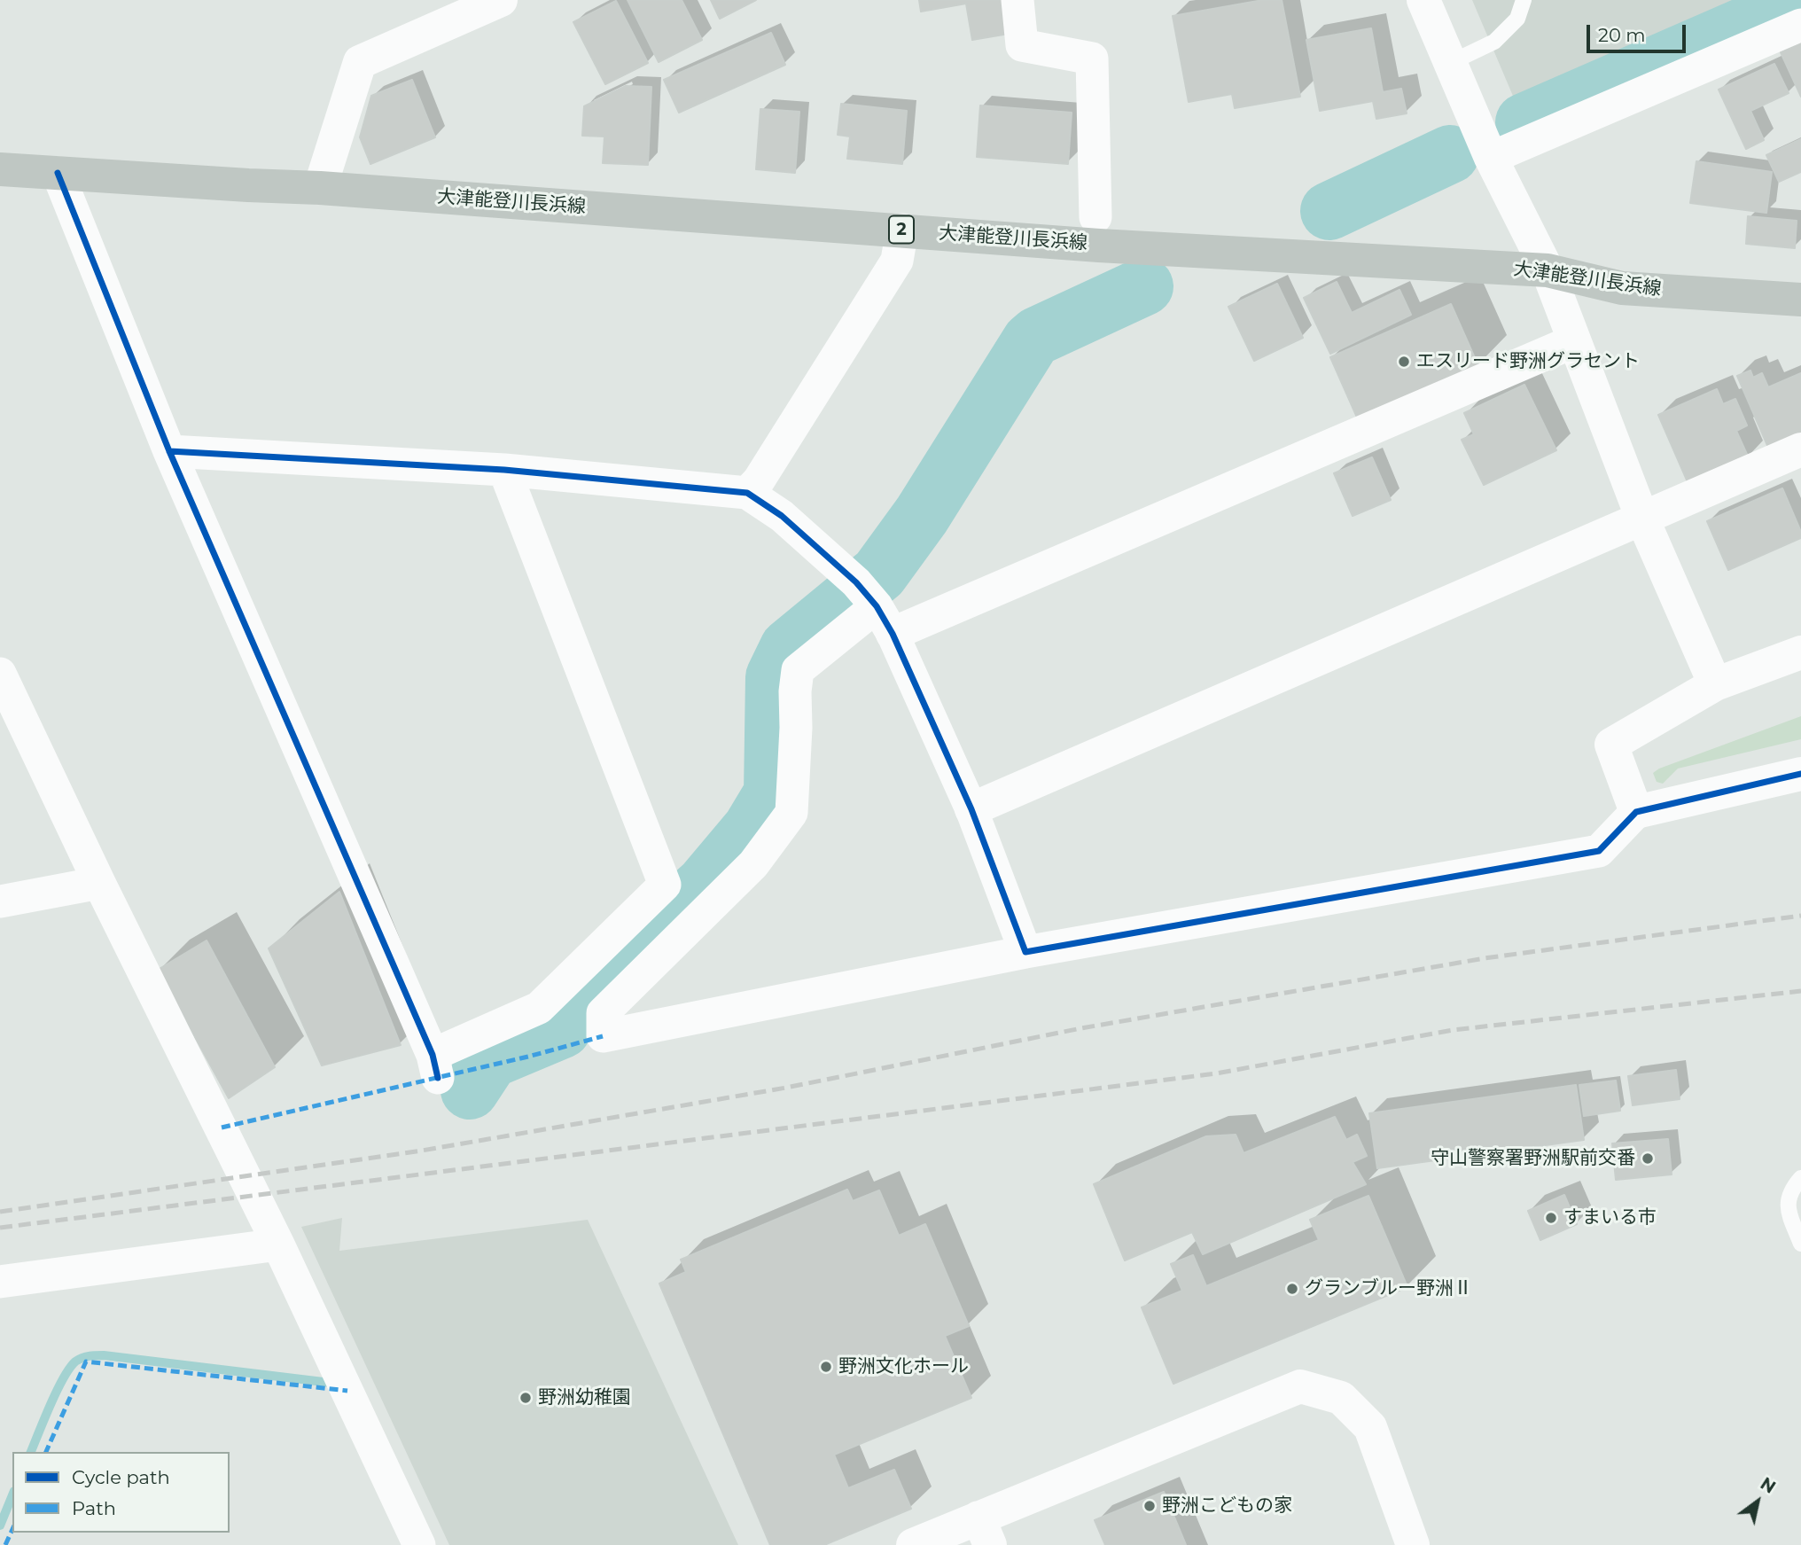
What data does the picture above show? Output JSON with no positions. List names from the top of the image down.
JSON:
{
  "streets": {
    "main road": ["大津能登川長浜線", "2"]
  },
  "places": [
    "エスリード野洲グラセント",
    "守山警察署野洲駅前交番",
    "すまいる市",
    "グランブルー野洲Ⅱ",
    "野洲文化ホール",
    "野洲幼稚園",
    "野洲こどもの家"
  ],
  "legend": ["Cycle path", "Path"],
  "scale_bar": "20 m",
  "north": "top right"
}
